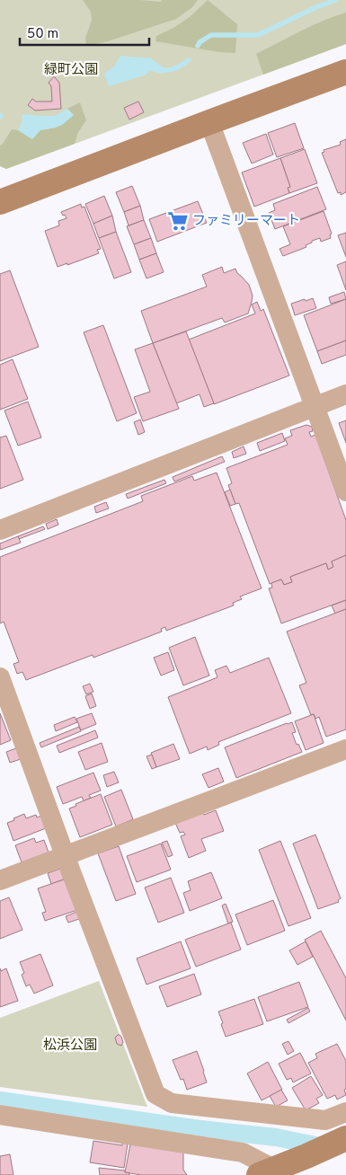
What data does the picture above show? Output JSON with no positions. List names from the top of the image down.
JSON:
{
  "parks": ["緑町公園", "松浜公園"],
  "places": {
    "supermarket": ["ファミリーマート"]
  },
  "scale_bar": "50 m"
}
